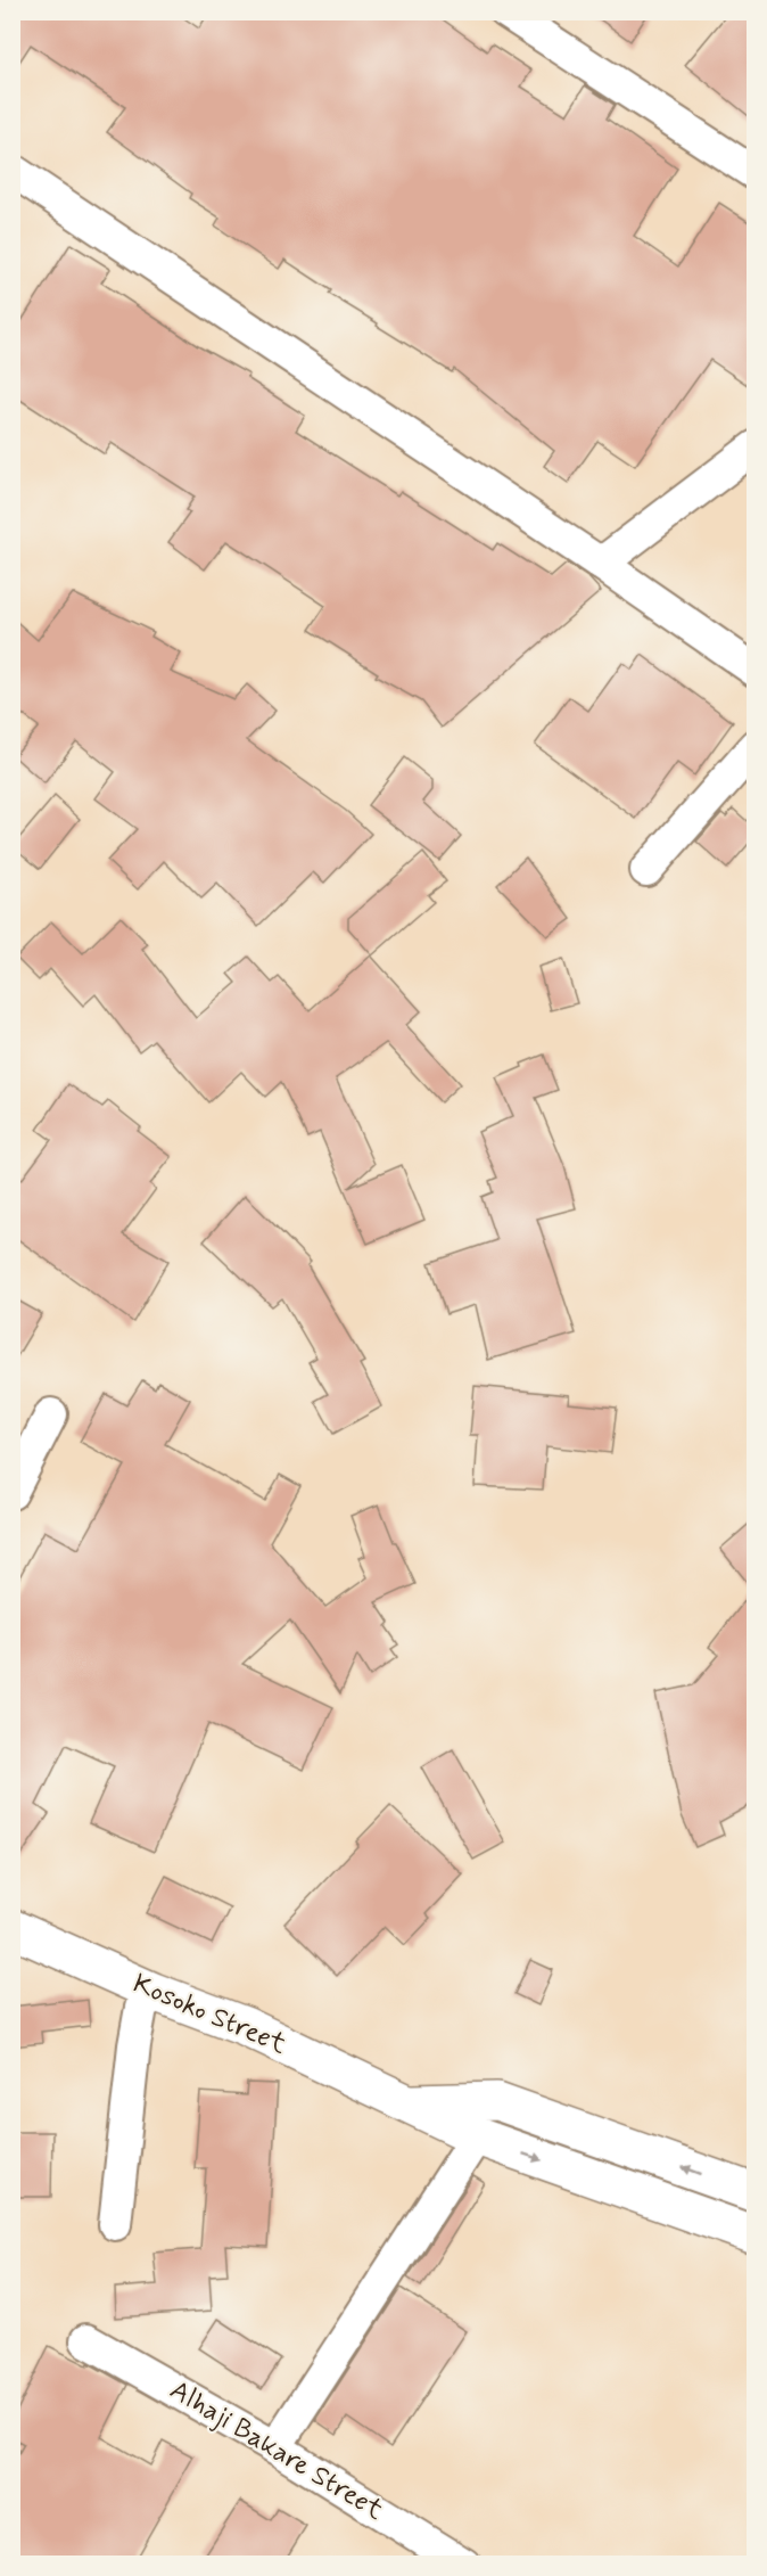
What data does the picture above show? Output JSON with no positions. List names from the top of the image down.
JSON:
{
  "streets": {
    "street": ["Kosoko Street", "Alhaji Bakare Street"]
  }
}
